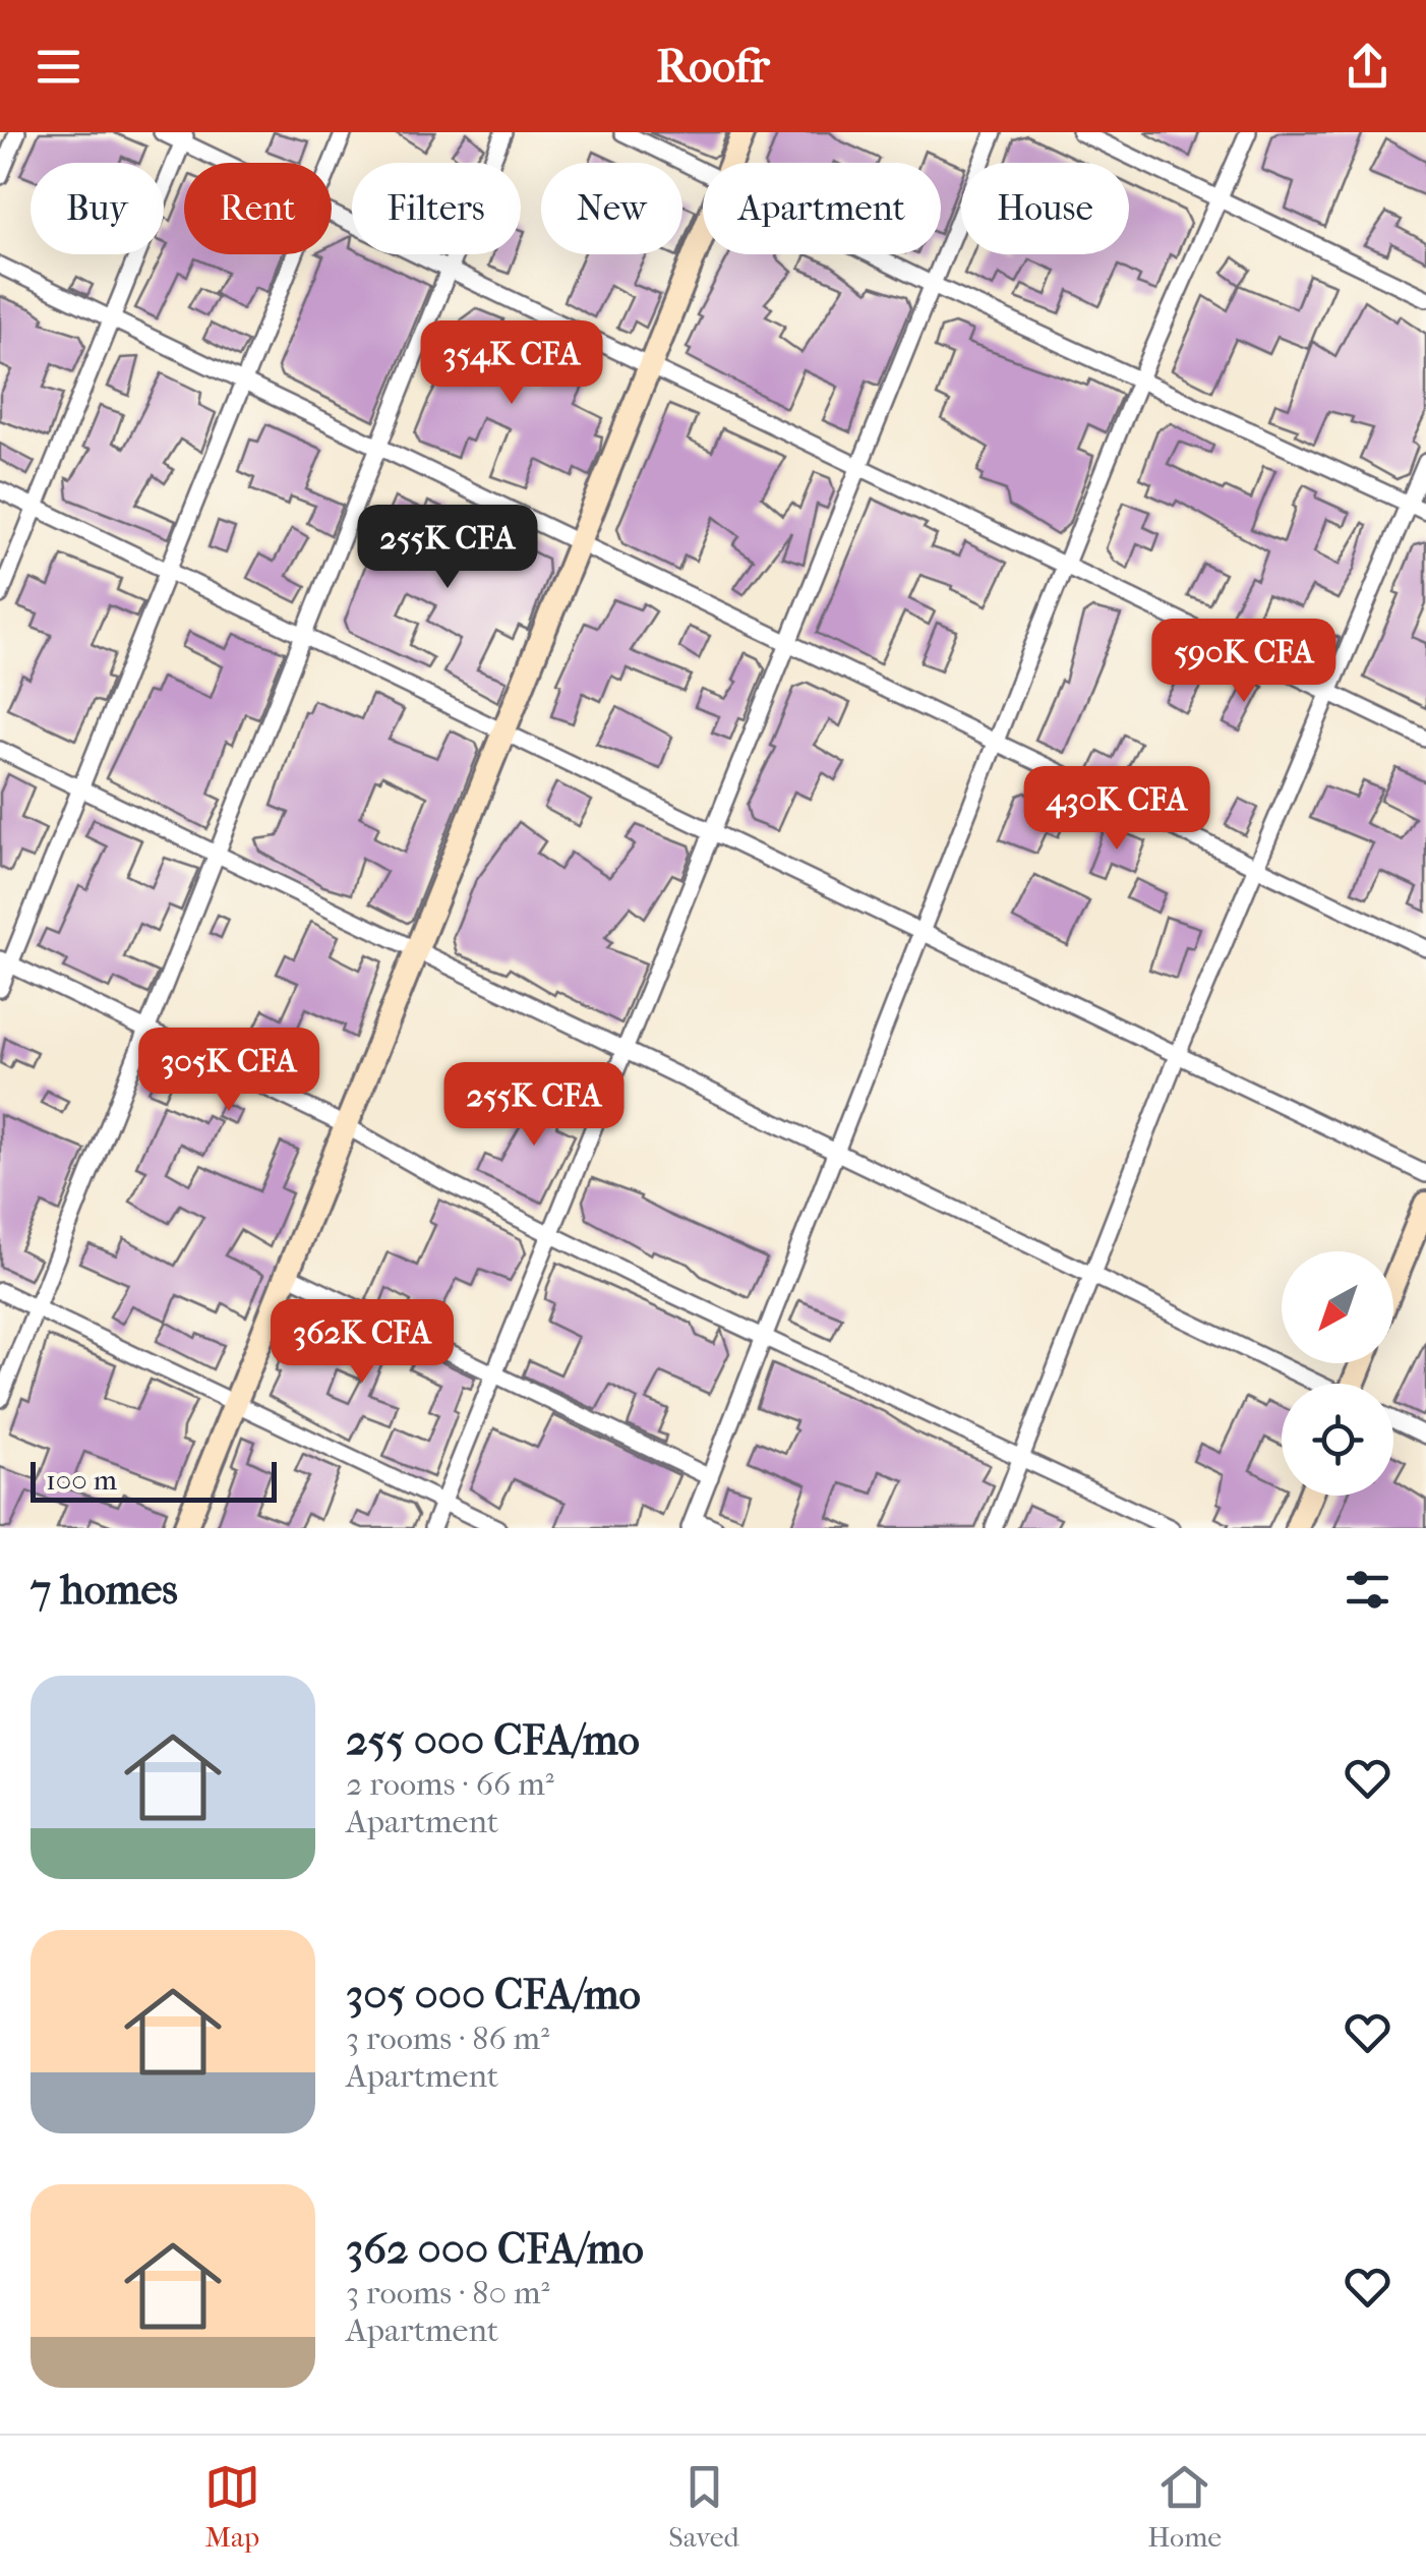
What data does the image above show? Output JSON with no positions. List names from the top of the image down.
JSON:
{
  "scale_bar": "100 m",
  "north": "bottom left",
  "page": {
    "header": "Roofr",
    "chip": [
      "Buy",
      "Rent",
      "Filters",
      "New",
      "Apartment",
      "House"
    ],
    "price": [
      "354K CFA",
      "255K CFA",
      "590K CFA",
      "430K CFA",
      "305K CFA",
      "255K CFA",
      "362K CFA"
    ],
    "scale": "100 m",
    "heading": "7 homes",
    "list": [
      {
        "name": "255 000 CFA/mo",
        "note": "2 rooms · 66 m² · Apartment"
      },
      {
        "name": "305 000 CFA/mo",
        "note": "3 rooms · 86 m² · Apartment"
      },
      {
        "name": "362 000 CFA/mo",
        "note": "3 rooms · 80 m² · Apartment"
      }
    ],
    "tabs": ["Map", "Saved", "Home"]
  }
}
